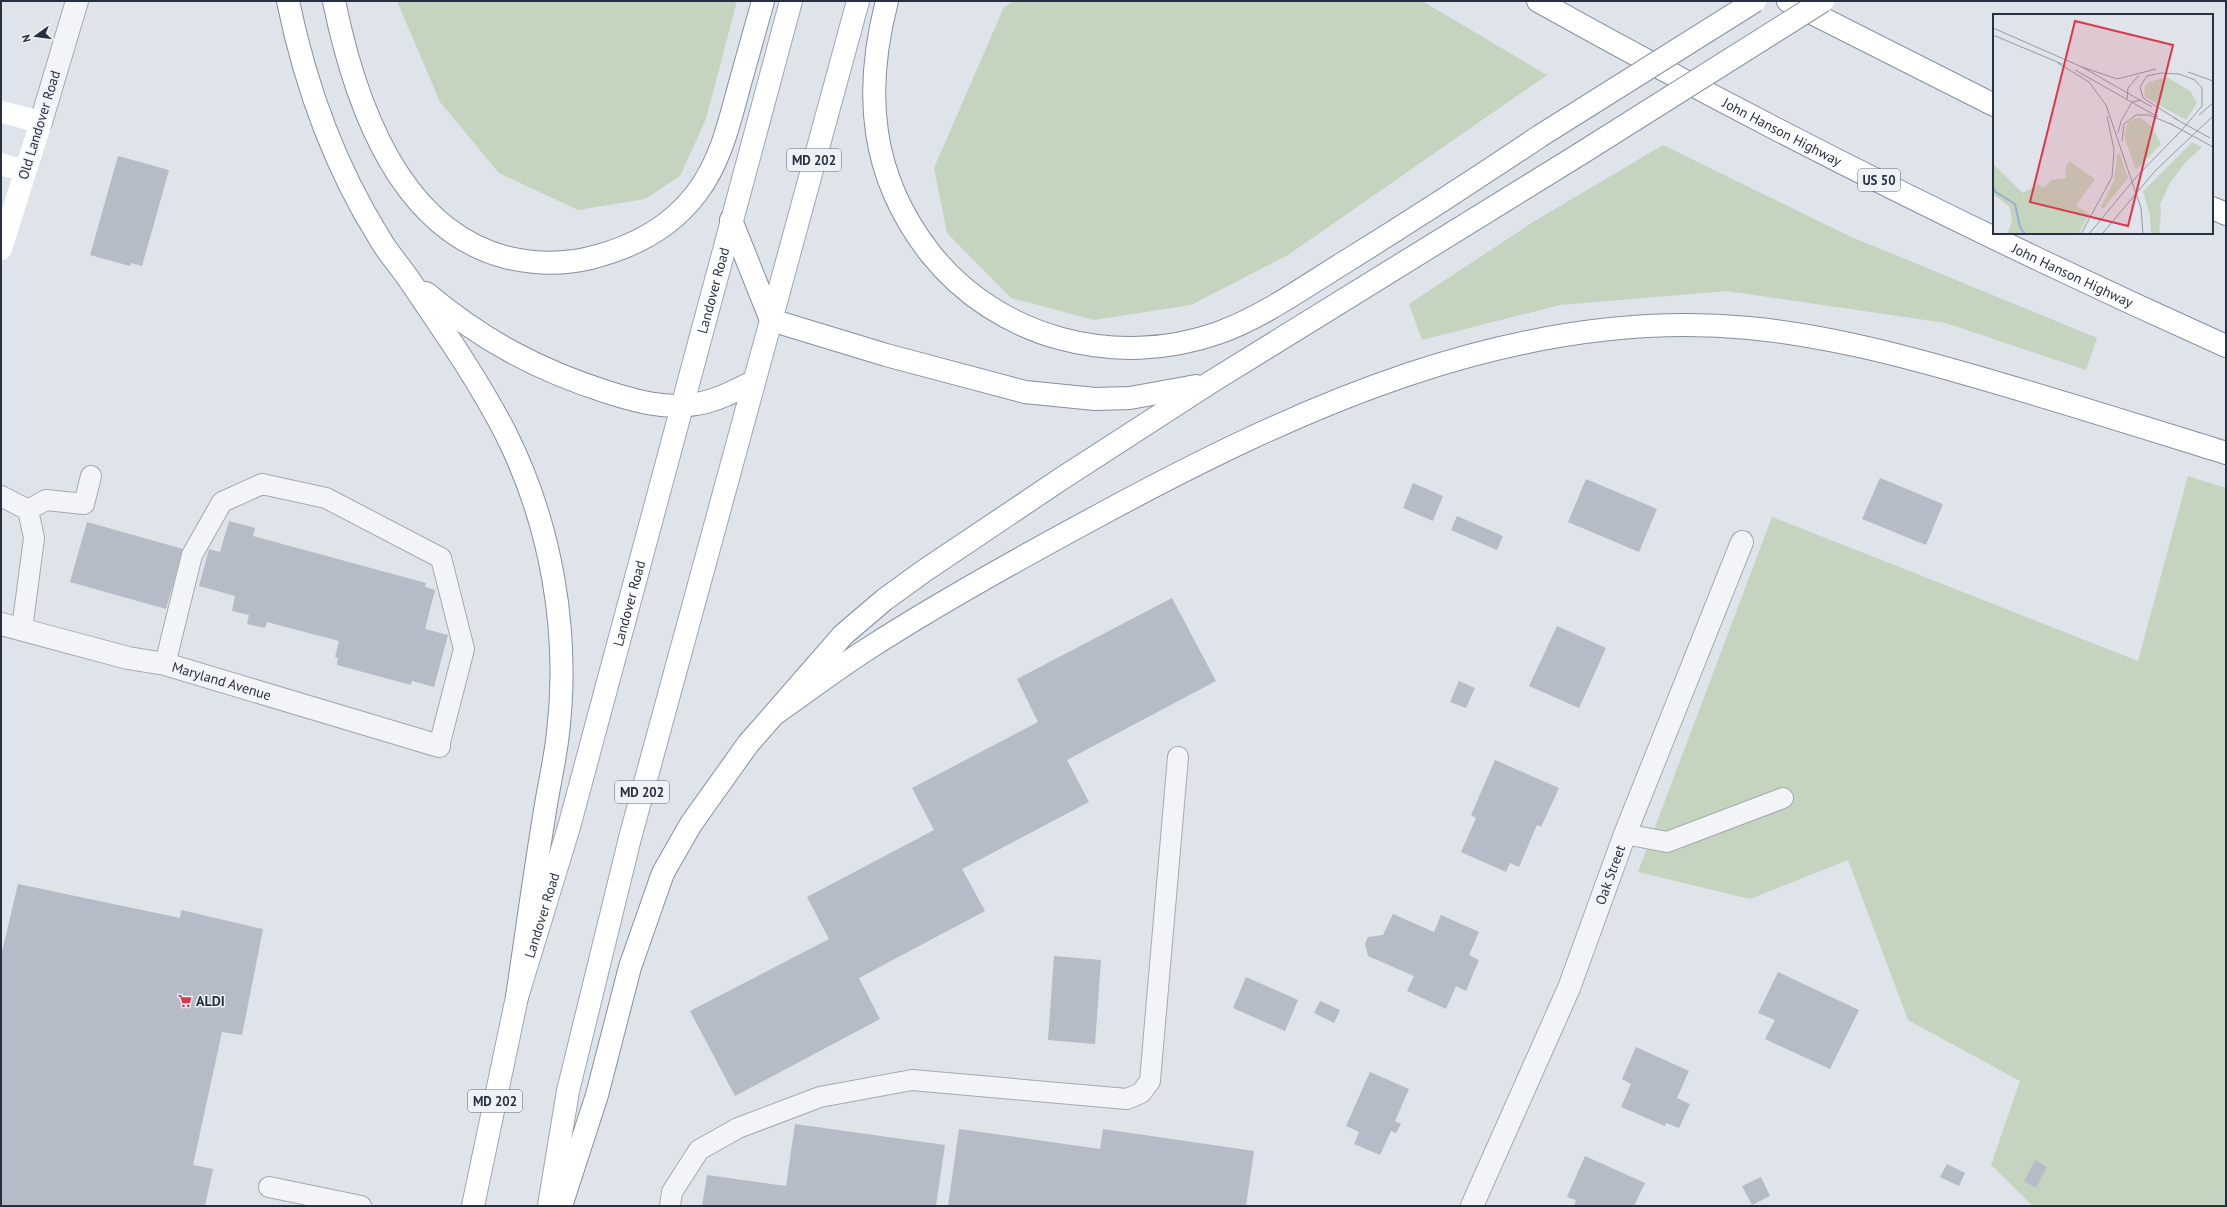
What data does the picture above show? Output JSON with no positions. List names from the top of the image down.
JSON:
{
  "streets": {
    "main road": [
      "Old Landover Road",
      "John Hanson Highway",
      "MD 202",
      "US 50",
      "Landover Road"
    ],
    "street": ["Maryland Avenue", "Oak Street"]
  },
  "places": {
    "supermarket": ["ALDI"]
  },
  "north": "left"
}
